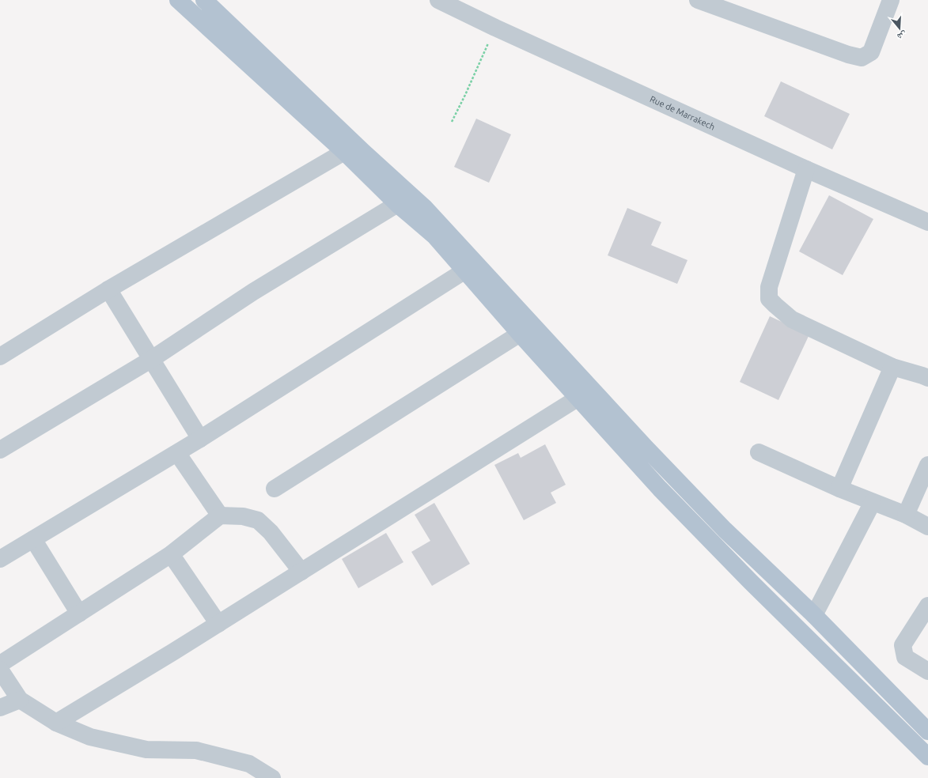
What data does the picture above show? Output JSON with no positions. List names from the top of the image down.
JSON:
{
  "streets": {
    "street": ["Rue de Marrakech"]
  },
  "north": "bottom"
}
